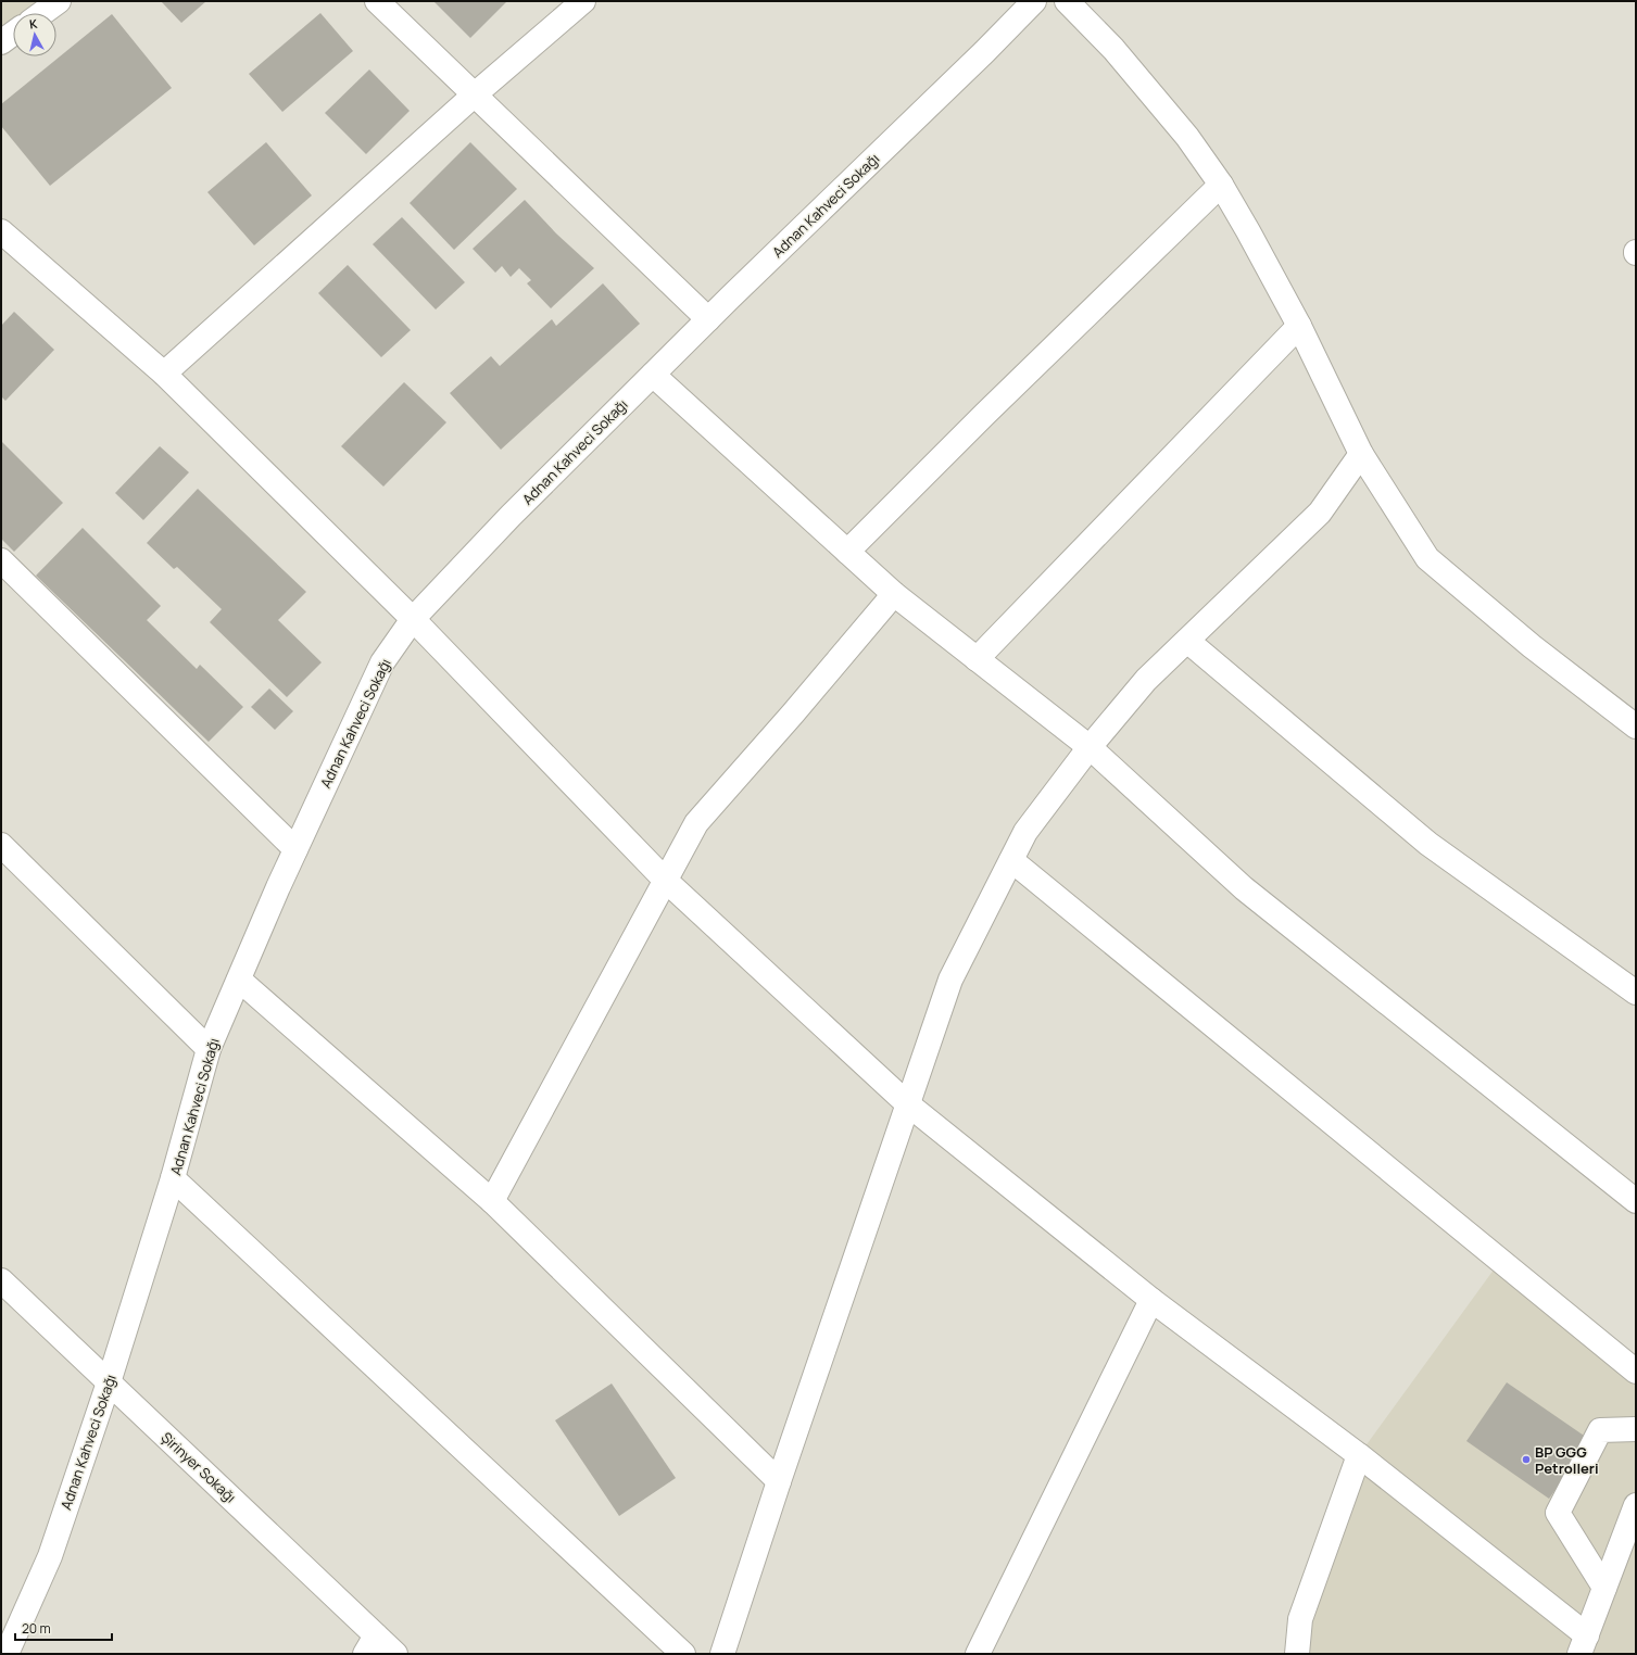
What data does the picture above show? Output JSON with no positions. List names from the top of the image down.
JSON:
{
  "streets": {
    "street": ["Adnan Kahveci Sokağı", "Şirinyer Sokağı"]
  },
  "crossings": [
    ["Adnan Kahveci Sokağı", "Şirinyer Sokağı"]
  ],
  "places": ["BP GGG Petrolleri"],
  "scale_bar": "20 m",
  "north": "top"
}
